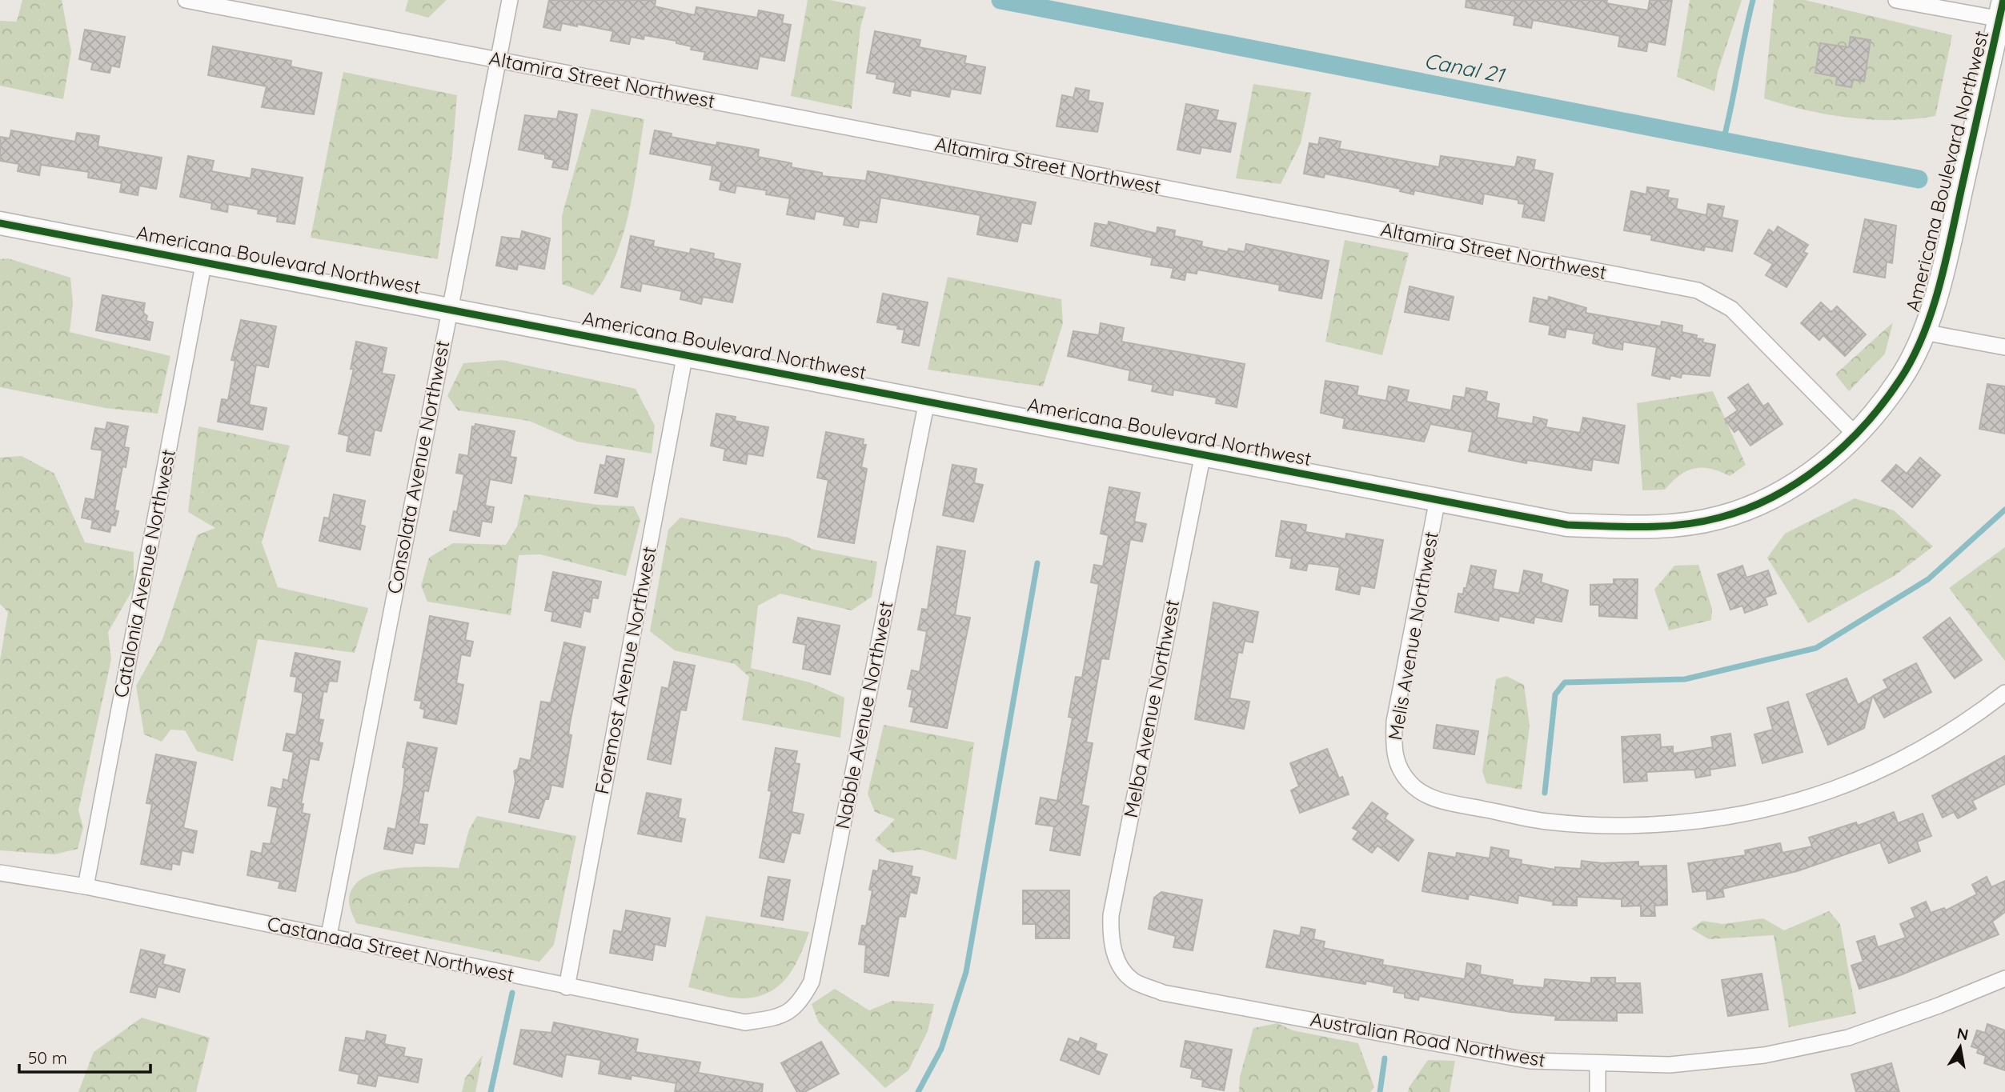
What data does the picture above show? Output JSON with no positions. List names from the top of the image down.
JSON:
{
  "streets": {
    "street": [
      "Altamira Street Northwest",
      "Americana Boulevard Northwest",
      "Consolata Avenue Northwest",
      "Catalonia Avenue Northwest",
      "Melis Avenue Northwest",
      "Foremost Avenue Northwest",
      "Melba Avenue Northwest",
      "Nabble Avenue Northwest",
      "Castanada Street Northwest",
      "Australian Road Northwest"
    ]
  },
  "crossings": [
    ["Altamira Street Northwest", "Americana Boulevard Northwest"],
    ["Altamira Street Northwest", "Consolata Avenue Northwest"],
    ["Americana Boulevard Northwest", "Consolata Avenue Northwest"],
    ["Americana Boulevard Northwest", "Catalonia Avenue Northwest"],
    ["Americana Boulevard Northwest", "Melis Avenue Northwest"],
    ["Americana Boulevard Northwest", "Foremost Avenue Northwest"],
    ["Americana Boulevard Northwest", "Melba Avenue Northwest"],
    ["Americana Boulevard Northwest", "Nabble Avenue Northwest"],
    ["Consolata Avenue Northwest", "Castanada Street Northwest"],
    ["Catalonia Avenue Northwest", "Castanada Street Northwest"],
    ["Foremost Avenue Northwest", "Castanada Street Northwest"],
    ["Melba Avenue Northwest", "Australian Road Northwest"],
    ["Nabble Avenue Northwest", "Castanada Street Northwest"]
  ],
  "water": ["Canal 21"],
  "scale_bar": "50 m",
  "north": "top"
}
